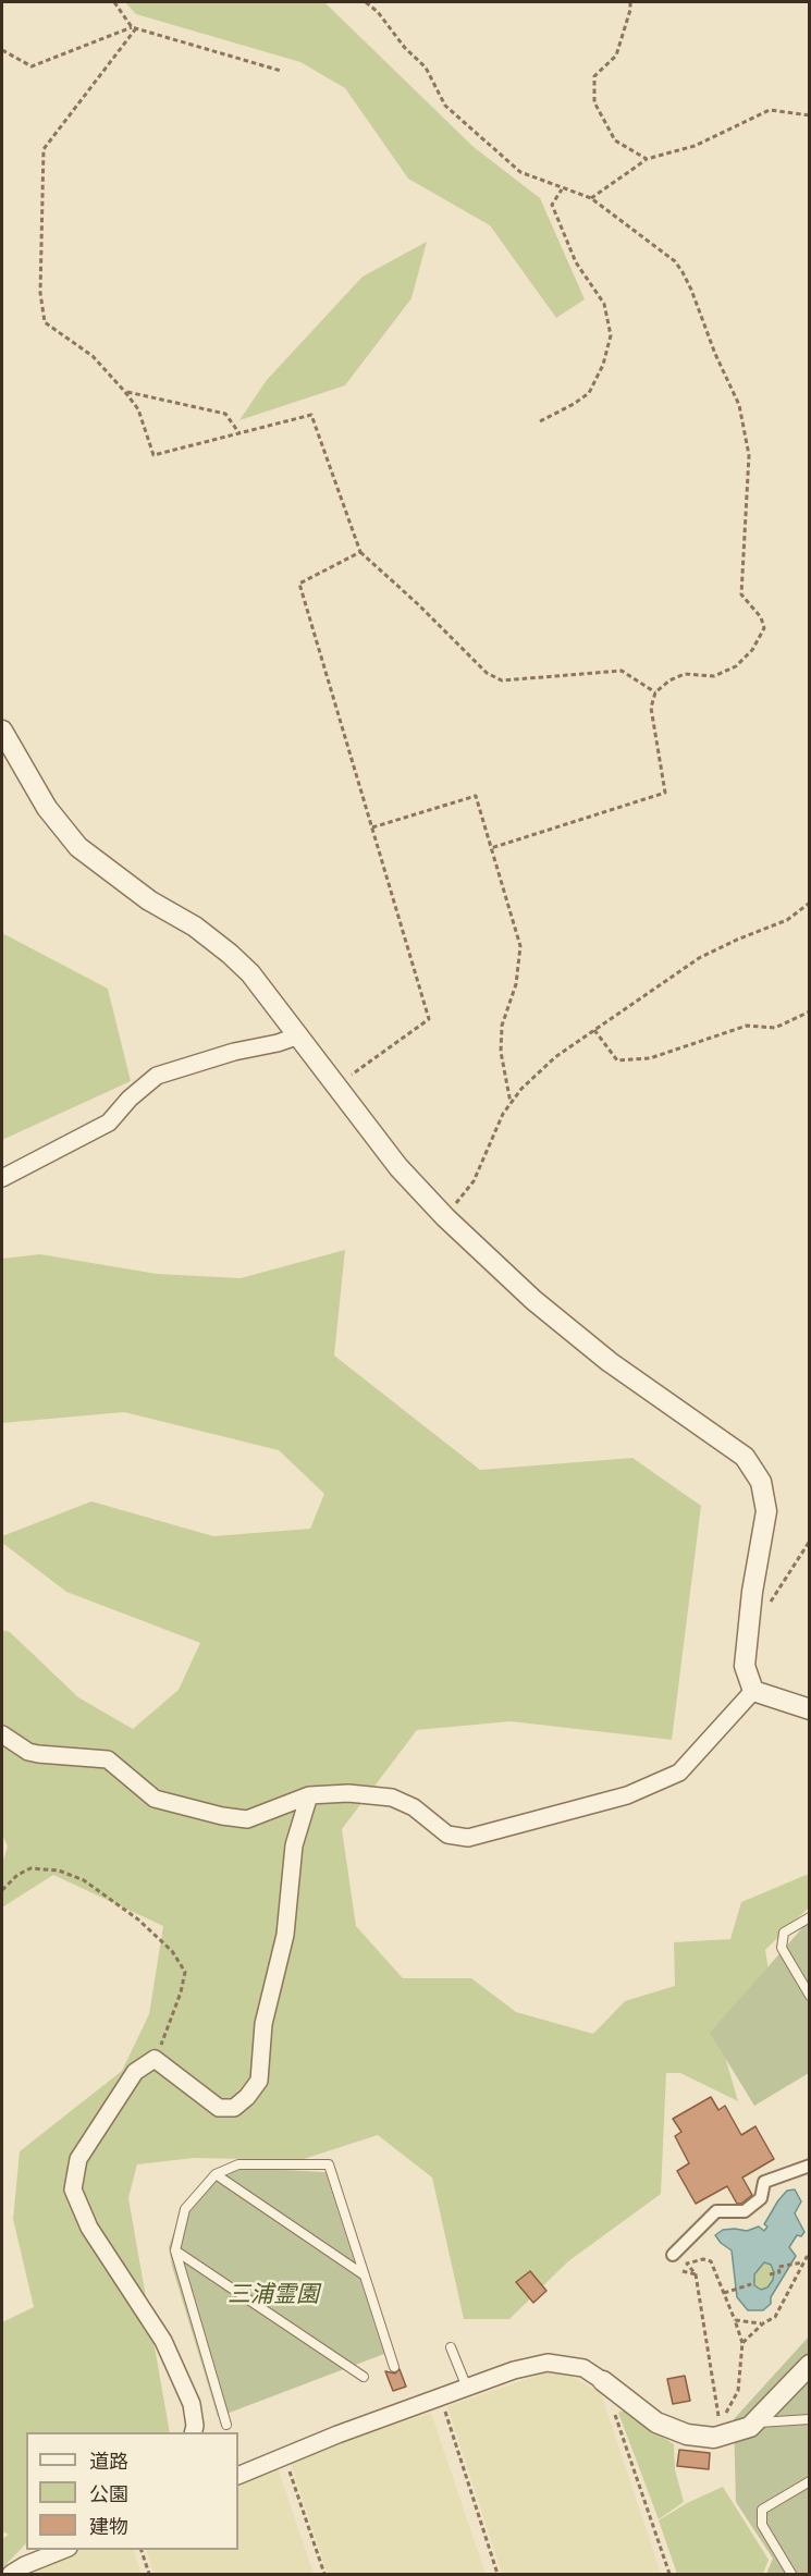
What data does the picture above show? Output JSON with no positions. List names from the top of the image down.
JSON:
{
  "parks": ["三浦霊園"],
  "legend": ["道路", "公園", "建物"]
}
